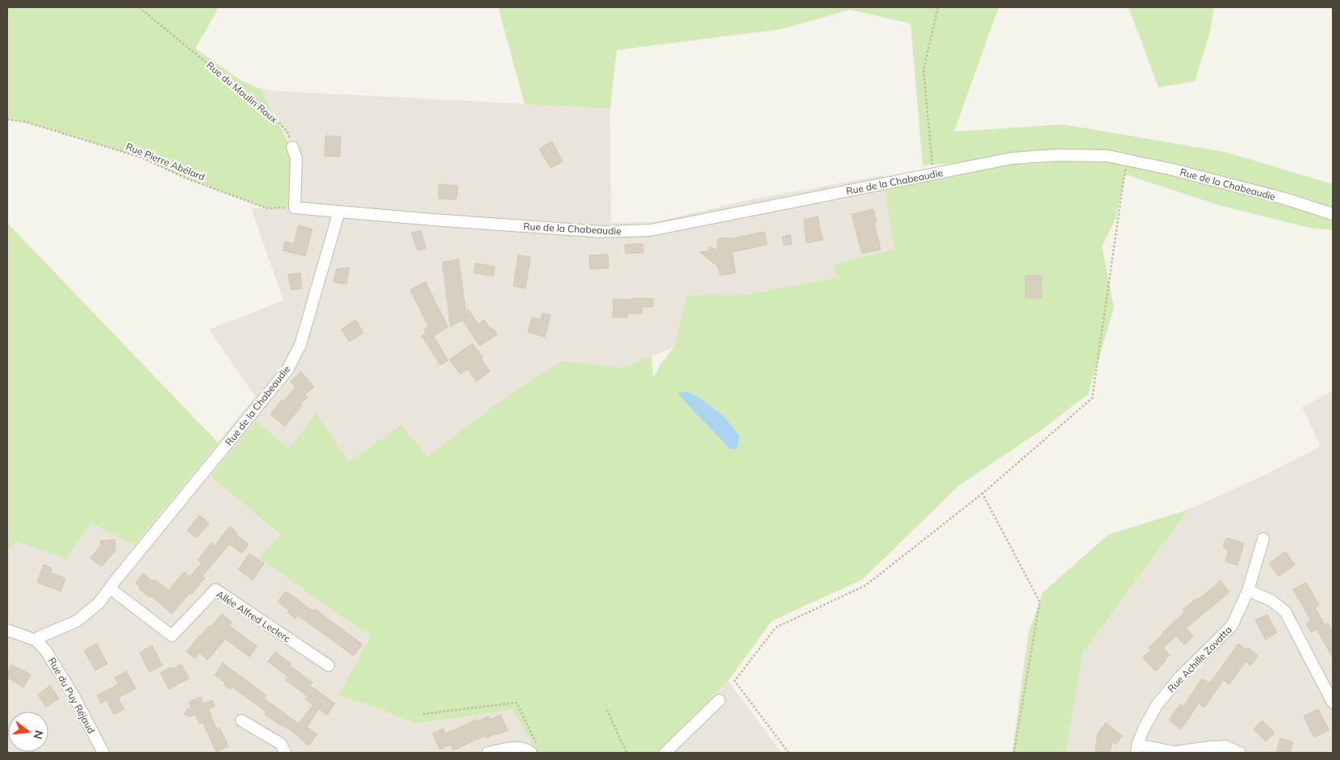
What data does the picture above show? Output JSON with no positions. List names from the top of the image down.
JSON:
{
  "streets": {
    "street": [
      "Rue de la Chabeaudie",
      "Allée Alfred Leclerc",
      "Rue Achille Zavatta",
      "Rue du Puy Réjaud"
    ],
    "path": ["Rue du Moulin Roux", "Rue Pierre Abélard"]
  },
  "crossings": [
    ["Rue de la Chabeaudie", "Allée Alfred Leclerc"],
    ["Rue de la Chabeaudie", "Rue du Puy Réjaud"]
  ],
  "north": "right"
}
